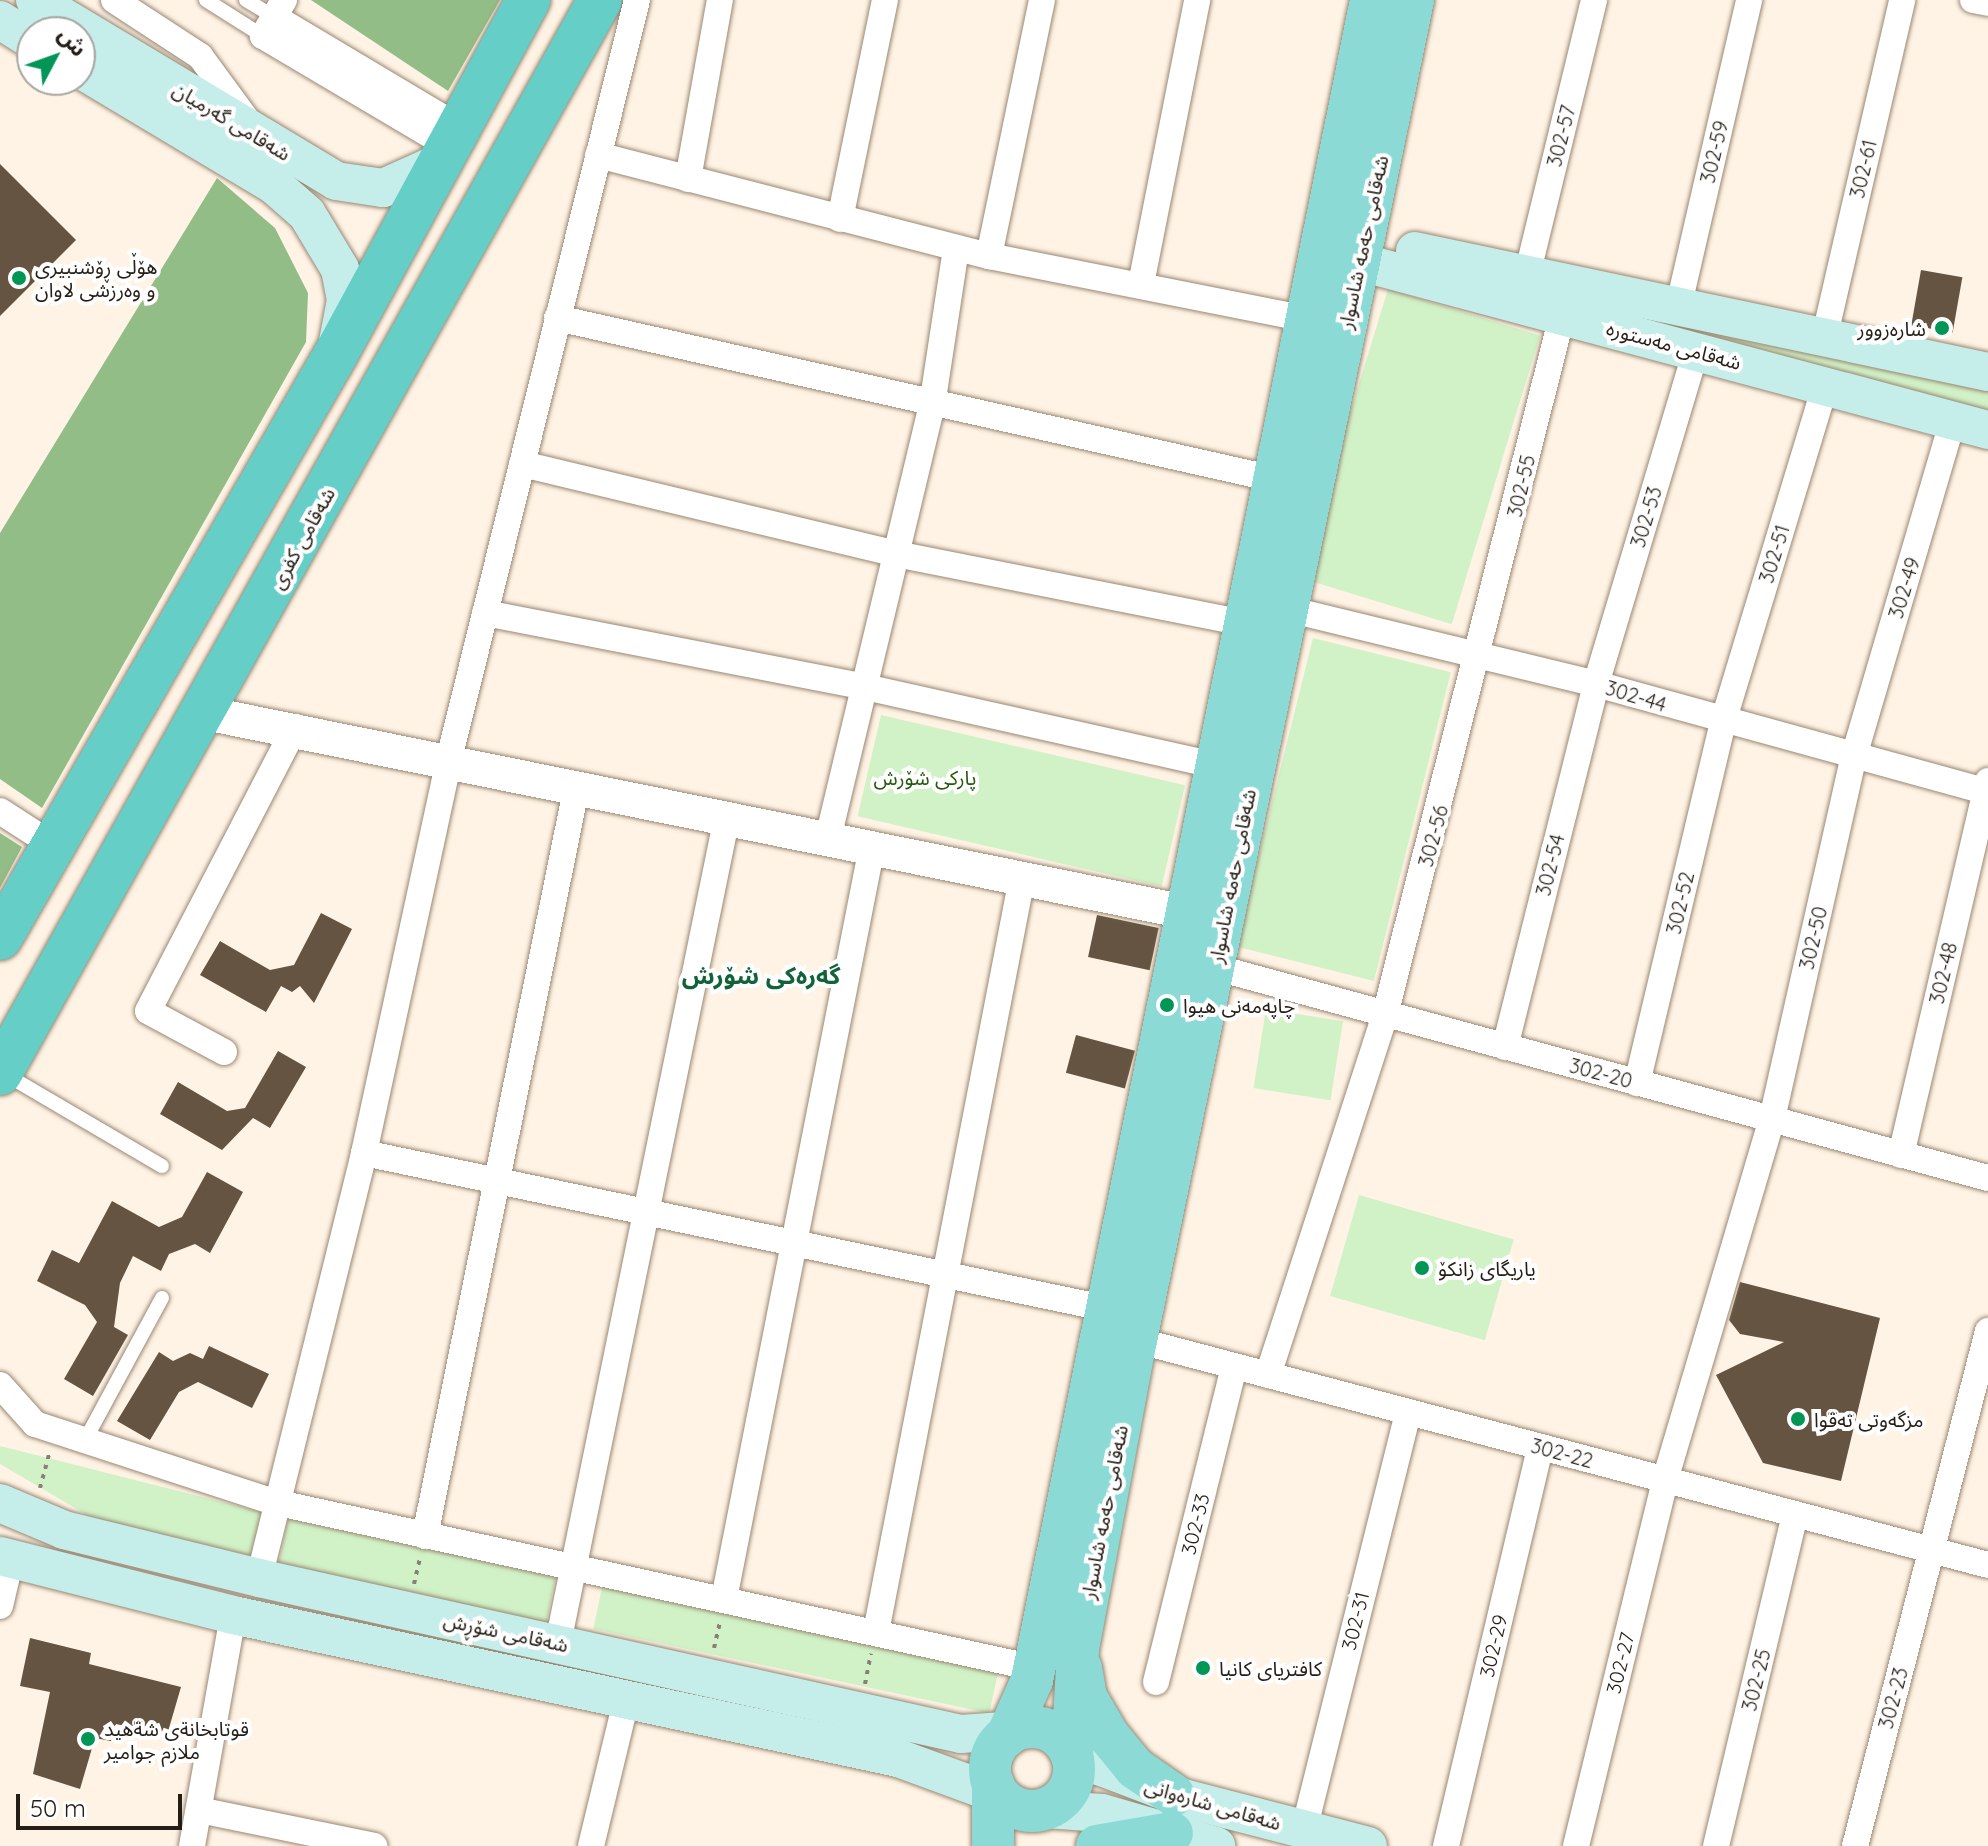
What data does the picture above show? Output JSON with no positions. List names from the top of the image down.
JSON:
{
  "streets": {
    "highway": ["شەقامی کفری"],
    "main road": [
      "شەقامی گەرمیان",
      "شەقامی حەمە شاسوار",
      "شەقامی مەستورە",
      "شەقامی شۆڕش",
      "شەقامی شارەوانی"
    ],
    "street": [
      "302-57",
      "302-59",
      "302-61",
      "302-55",
      "302-53",
      "302-51",
      "302-49",
      "302-44",
      "302-56",
      "302-54",
      "302-52",
      "302-50",
      "302-48",
      "302-20",
      "302-22",
      "302-33",
      "302-31",
      "302-29",
      "302-27",
      "302-25",
      "302-23"
    ]
  },
  "crossings": [
    ["302-57", "شەقامی مەستورە"],
    ["302-59", "شەقامی مەستورە"],
    ["302-61", "شەقامی مەستورە"],
    ["شەقامی حەمە شاسوار", "شەقامی مەستورە"],
    ["شەقامی حەمە شاسوار", "302-44"],
    ["شەقامی حەمە شاسوار", "302-20"],
    ["شەقامی حەمە شاسوار", "302-22"],
    ["شەقامی حەمە شاسوار", "شەقامی شۆڕش"],
    ["شەقامی حەمە شاسوار", "شەقامی شارەوانی"],
    ["شەقامی مەستورە", "302-55"],
    ["شەقامی مەستورە", "302-53"],
    ["شەقامی مەستورە", "302-51"],
    ["شەقامی مەستورە", "302-49"],
    ["302-55", "302-44"],
    ["302-55", "302-56"],
    ["302-53", "302-44"],
    ["302-53", "302-54"],
    ["302-51", "302-44"],
    ["302-51", "302-52"],
    ["302-49", "302-44"],
    ["302-49", "302-50"],
    ["302-44", "302-56"],
    ["302-44", "302-54"],
    ["302-44", "302-52"],
    ["302-44", "302-50"],
    ["302-44", "302-48"],
    ["302-56", "302-20"],
    ["302-56", "302-22"],
    ["302-54", "302-20"],
    ["302-52", "302-20"],
    ["302-50", "302-20"],
    ["302-50", "302-22"],
    ["302-50", "302-27"],
    ["302-48", "302-20"],
    ["302-22", "302-33"],
    ["302-22", "302-31"],
    ["302-22", "302-29"],
    ["302-22", "302-27"],
    ["302-22", "302-25"],
    ["302-22", "302-23"],
    ["302-31", "شەقامی شارەوانی"],
    ["شەقامی شۆڕش", "شەقامی شارەوانی"]
  ],
  "districts": ["گەرەکی شۆرش"],
  "parks": ["پارکی شۆرش"],
  "places": [
    "هۆڵی ڕۆشنبیری و وەرزشی لاوان",
    "شارەزوور",
    "چاپەمەنی هیوا",
    "یاریگای زانکۆ",
    "مزگه‌وتی ته‌قوا",
    "کافتریای کانیا",
    "قوتابخانةى شةهيد ملازم جوامير"
  ],
  "scale_bar": "50 m",
  "north": "top right"
}
